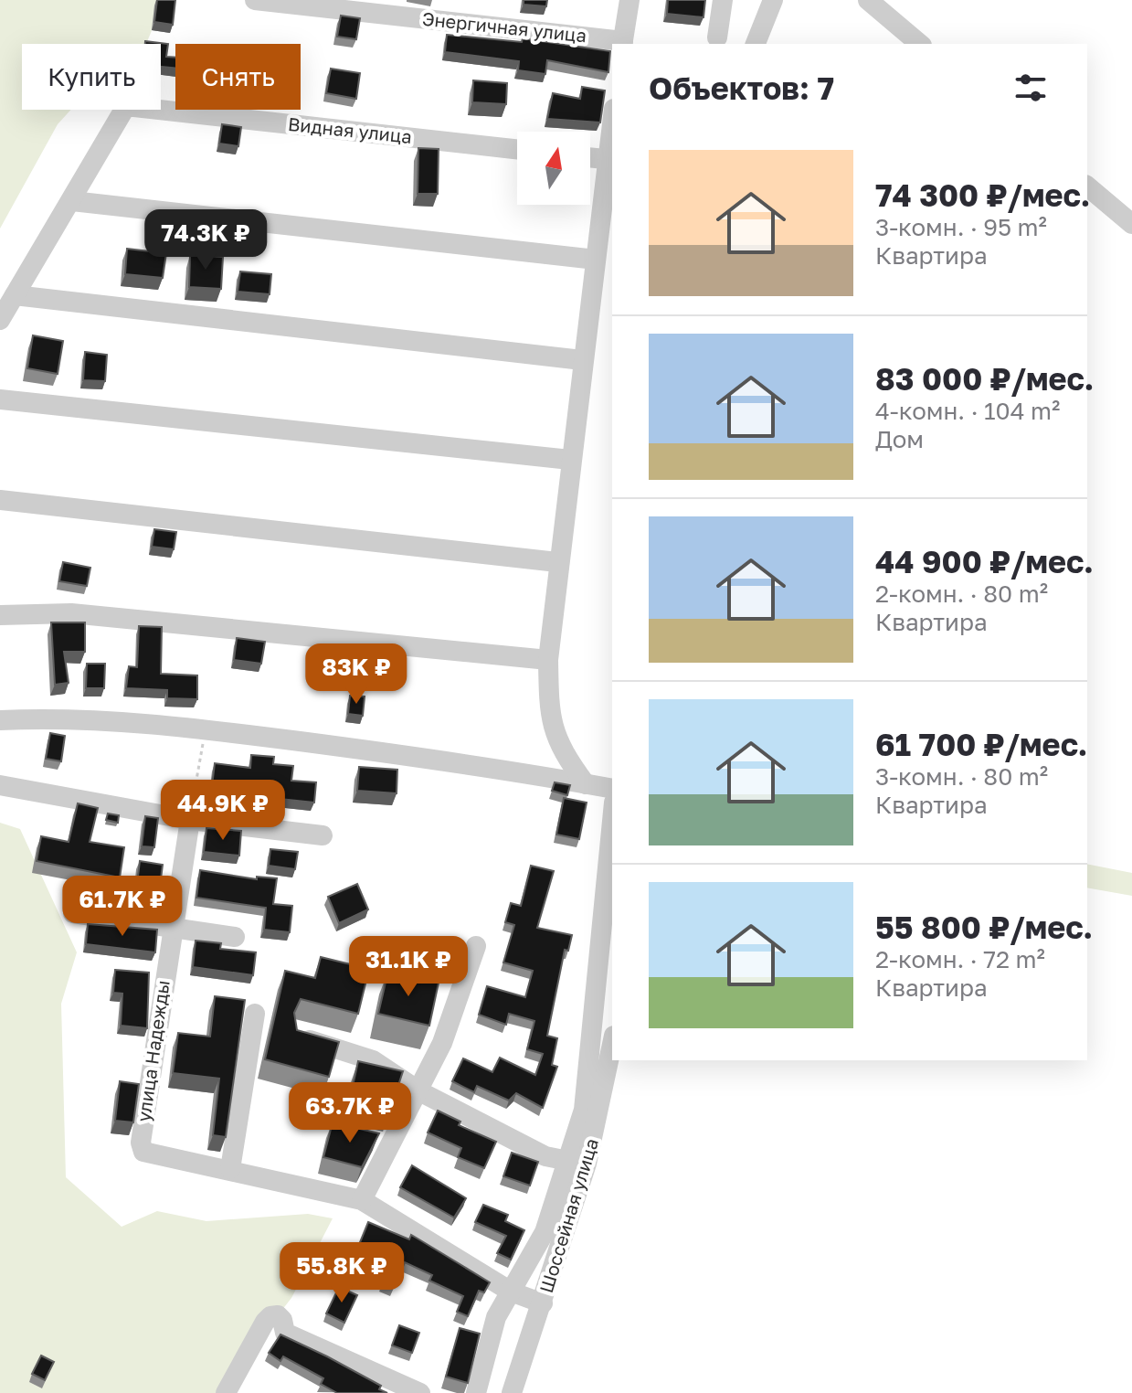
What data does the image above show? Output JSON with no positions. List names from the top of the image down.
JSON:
{
  "streets": {
    "street": [
      "Энергичная улица",
      "Видная улица",
      "улица Надежды",
      "Шоссейная улица"
    ]
  },
  "north": "top",
  "page": {
    "chip": ["Купить", "Снять"],
    "heading": "Объектов: 7",
    "list": [
      {
        "name": "74 300 ₽/мес.",
        "note": "3-комн. · 95 m² · Квартира"
      },
      {
        "name": "83 000 ₽/мес.",
        "note": "4-комн. · 104 m² · Дом"
      },
      {
        "name": "44 900 ₽/мес.",
        "note": "2-комн. · 80 m² · Квартира"
      },
      {
        "name": "61 700 ₽/мес.",
        "note": "3-комн. · 80 m² · Квартира"
      },
      {
        "name": "55 800 ₽/мес.",
        "note": "2-комн. · 72 m² · Квартира"
      }
    ],
    "price": [
      "74.3K ₽",
      "83K ₽",
      "44.9K ₽",
      "61.7K ₽",
      "31.1K ₽",
      "63.7K ₽",
      "55.8K ₽"
    ]
  }
}
